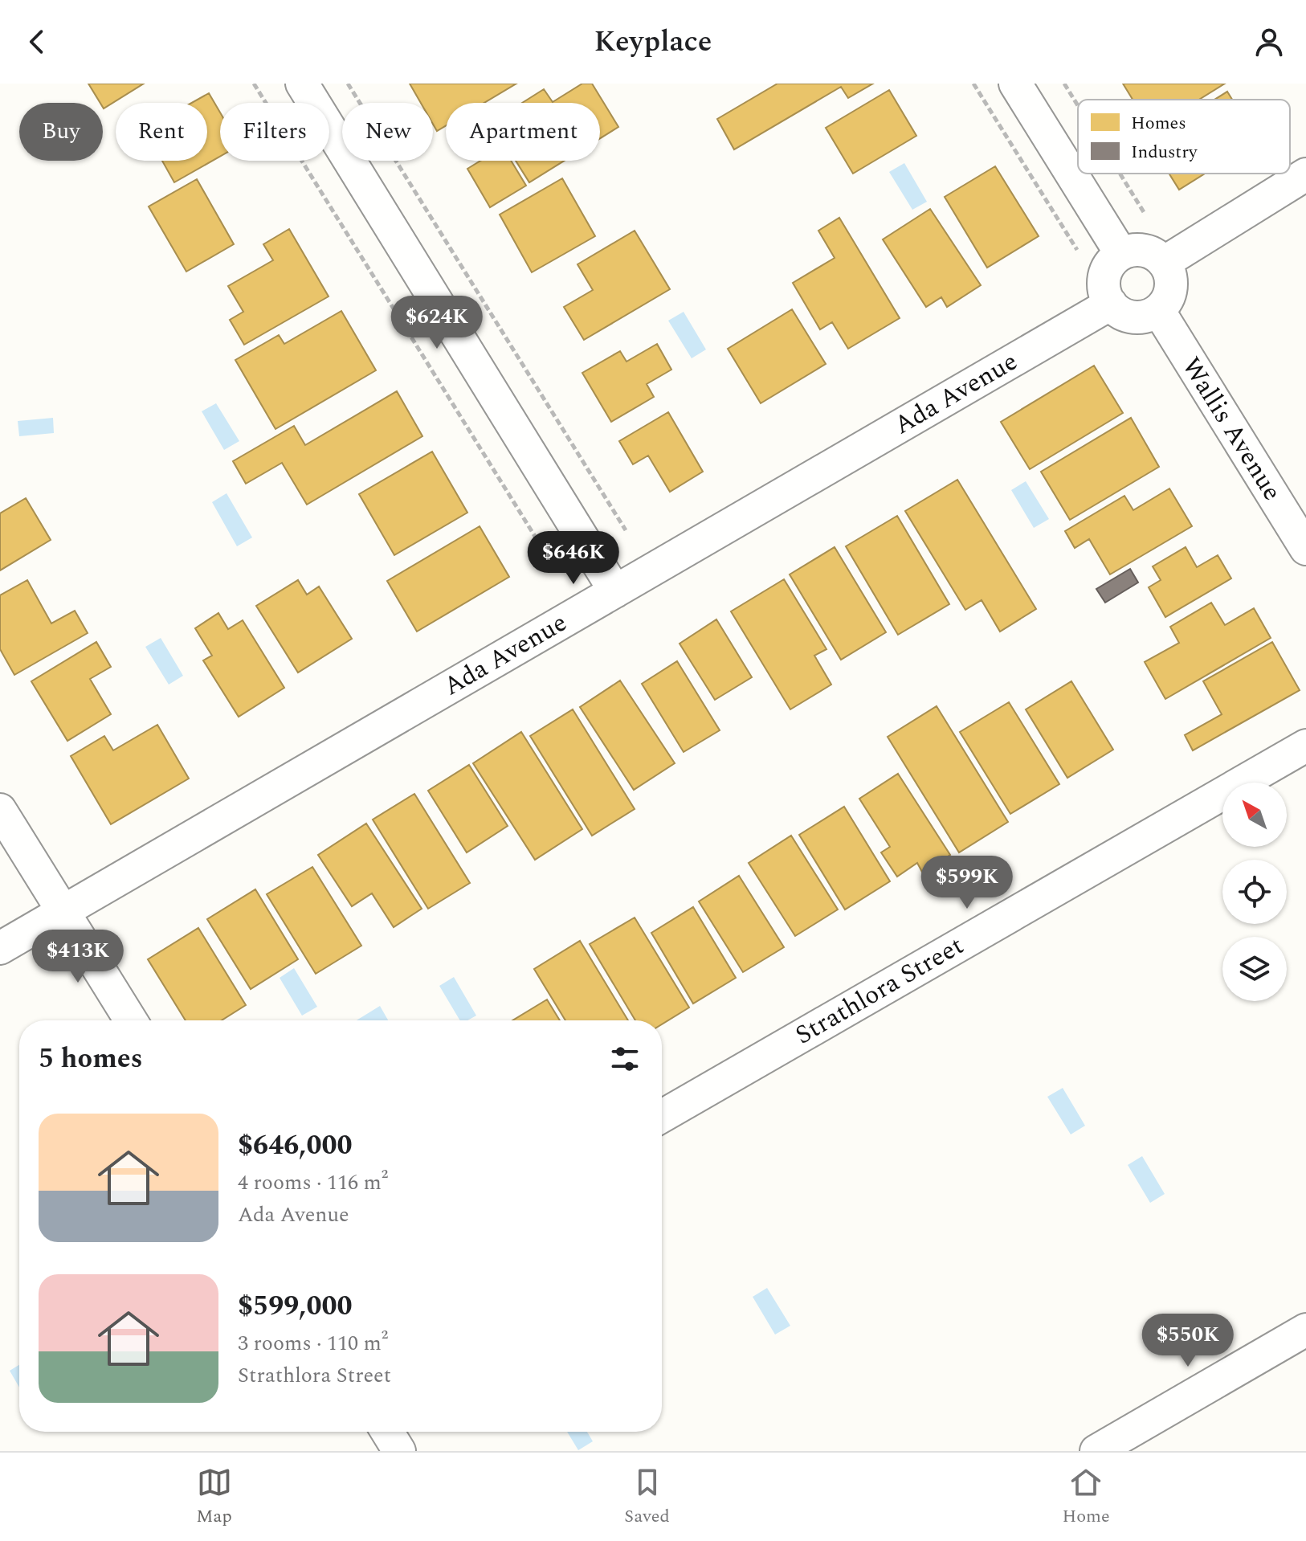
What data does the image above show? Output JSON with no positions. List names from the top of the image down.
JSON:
{
  "streets": {
    "street": ["Ada Avenue", "Wallis Avenue", "Strathlora Street"]
  },
  "crossings": [
    ["Ada Avenue", "Wallis Avenue"]
  ],
  "legend": ["Homes", "Industry"],
  "north": "top left",
  "page": {
    "header": "Keyplace",
    "chip": [
      "Buy",
      "Rent",
      "Filters",
      "New",
      "Apartment"
    ],
    "price": [
      "$624K",
      "$646K",
      "$599K",
      "$413K",
      "$550K"
    ],
    "heading": "5 homes",
    "list": [
      {
        "name": "$646,000",
        "note": "4 rooms · 116 m² · Ada Avenue"
      },
      {
        "name": "$599,000",
        "note": "3 rooms · 110 m² · Strathlora Street"
      }
    ],
    "tabs": ["Map", "Saved", "Home"]
  }
}
